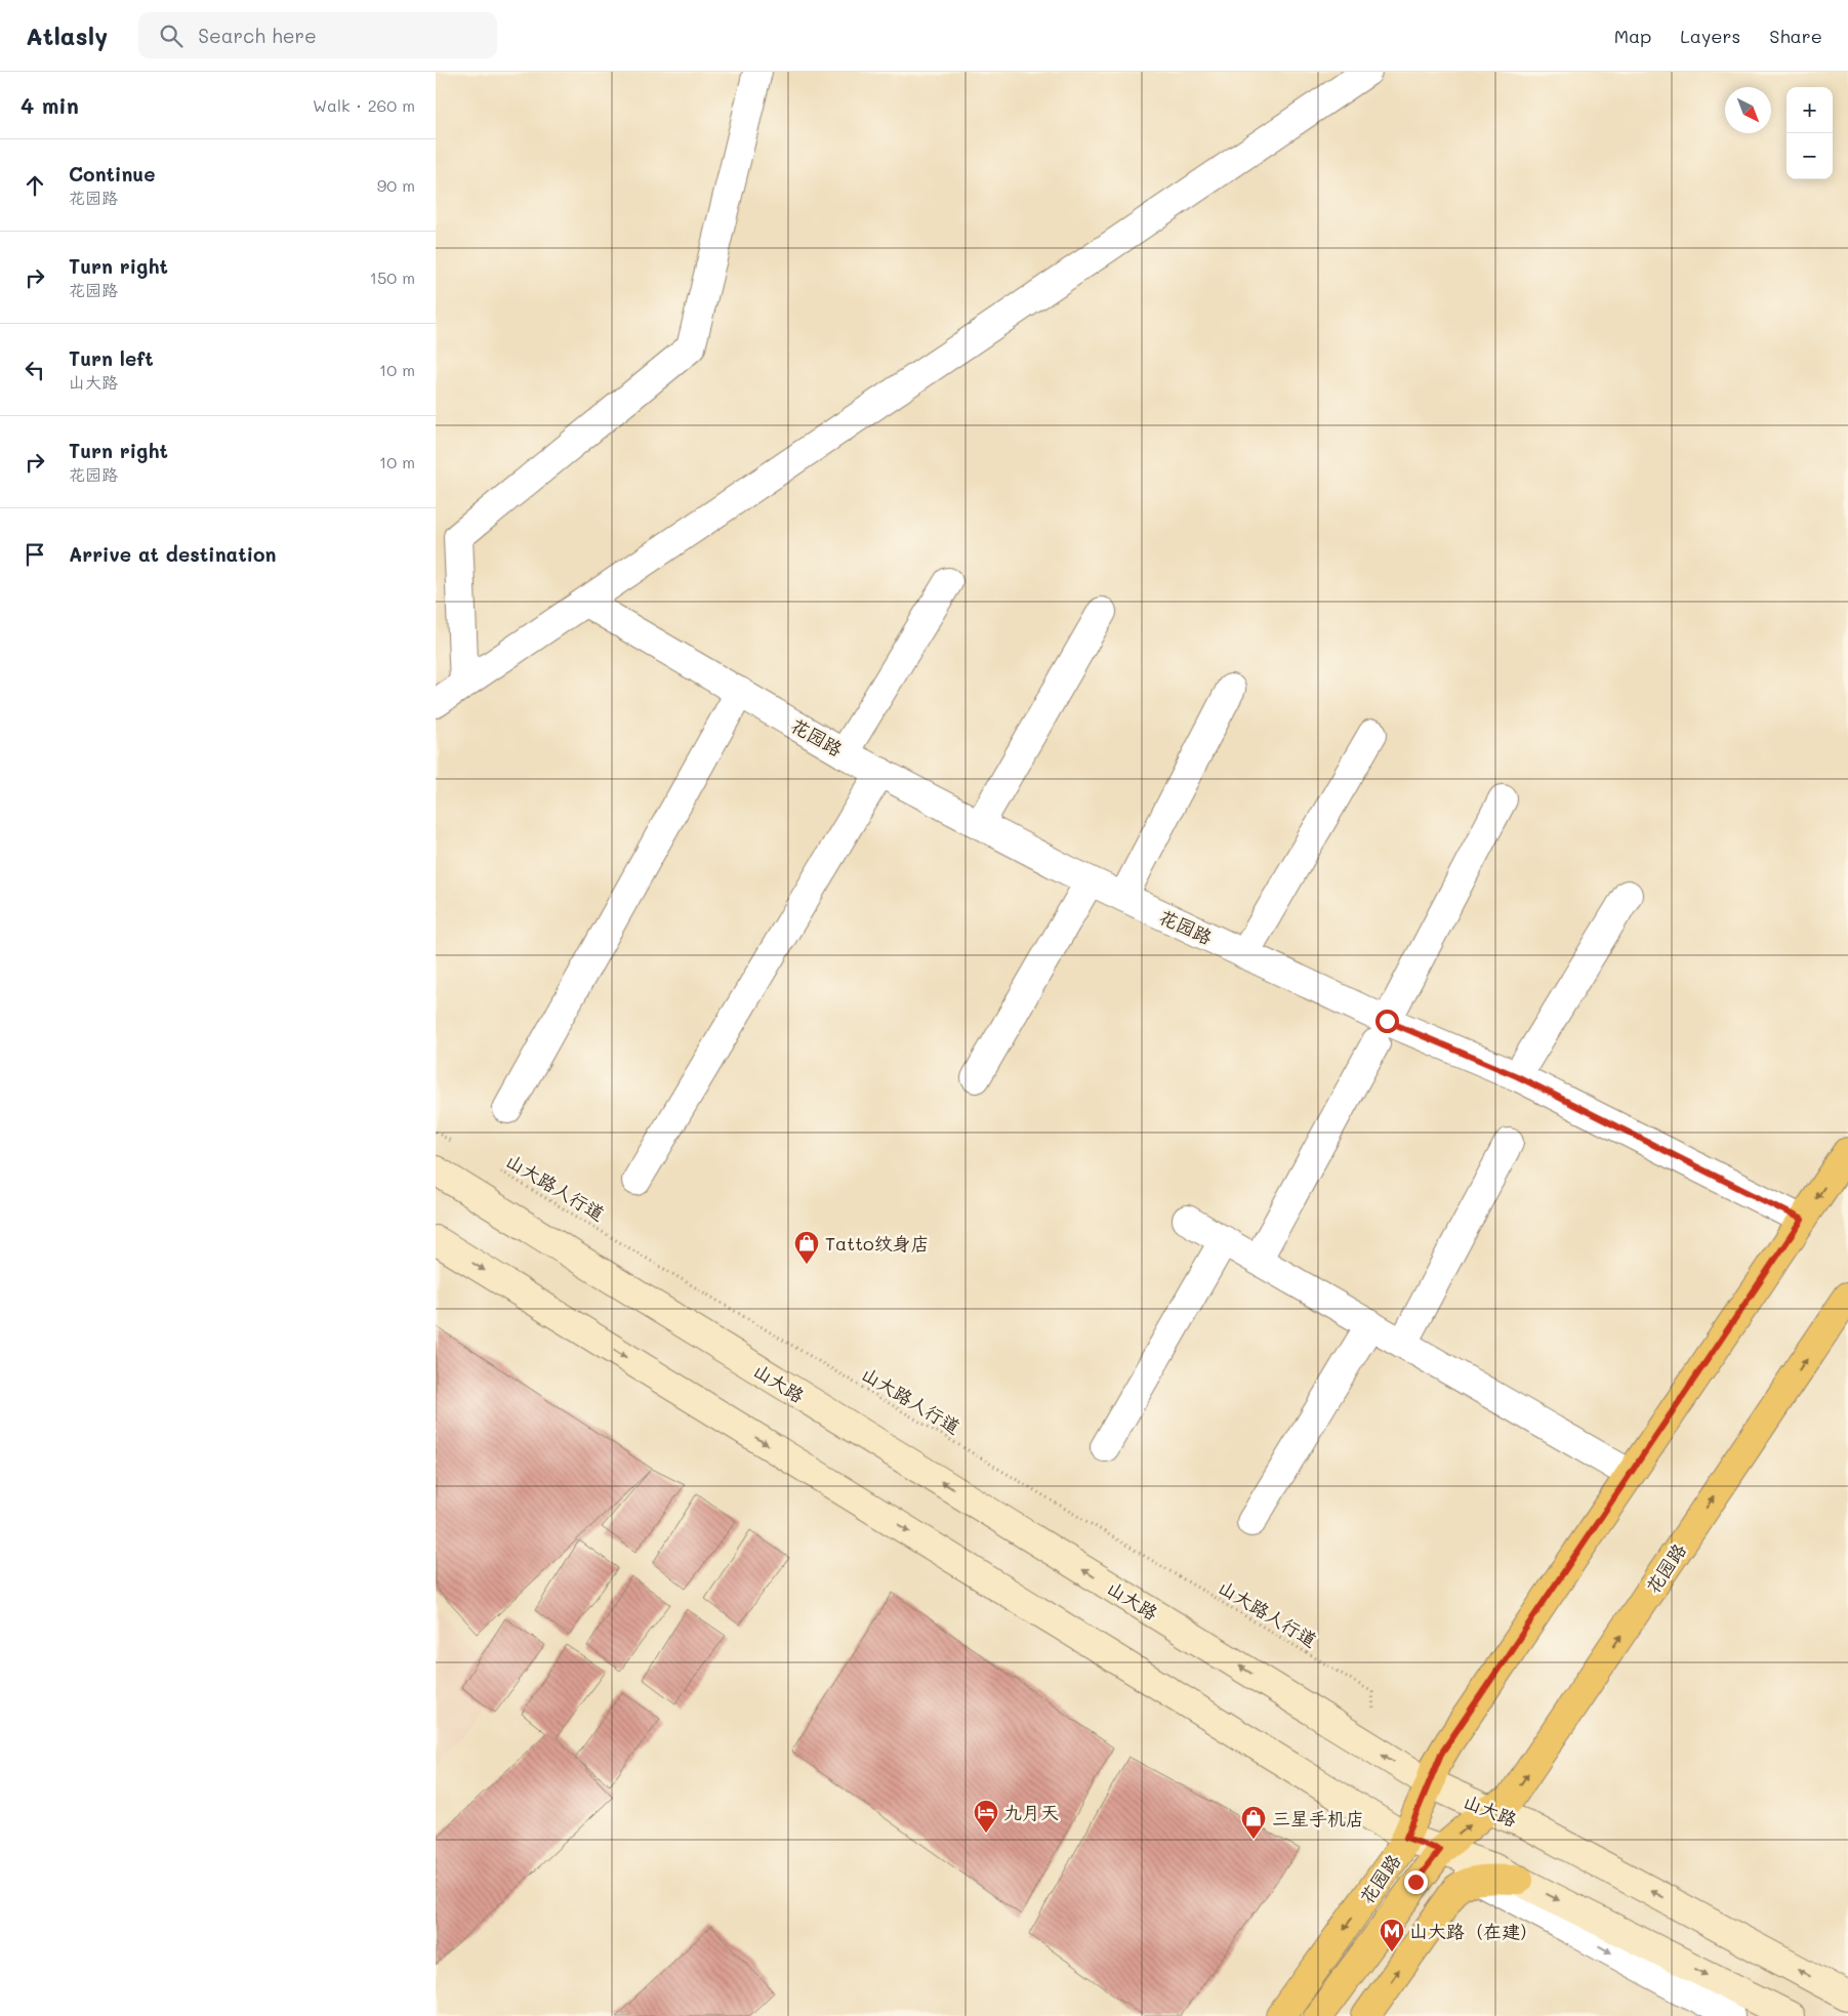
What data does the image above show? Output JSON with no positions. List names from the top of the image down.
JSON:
{
  "streets": {
    "main road": ["花园路", "山大路"],
    "path": ["山大路人行道"]
  },
  "crossings": [
    ["花园路", "山大路"]
  ],
  "places": {
    "shop": ["Tatto纹身店", "三星手机店"],
    "hotel": ["九月天"],
    "metro station": ["山大路（在建）"]
  },
  "north": "bottom right",
  "page": {
    "header": "Atlasly",
    "search": "Search here",
    "nav": ["Map", "Layers", "Share"],
    "heading": ["4 min", "Walk · 260 m"],
    "map_buttons": ["+", "−"],
    "list": [
      ["Continue", "花园路", "90 m"],
      ["Turn right", "花园路", "150 m"],
      ["Turn left", "山大路", "10 m"],
      ["Turn right", "花园路", "10 m"],
      "Arrive at destination"
    ]
  }
}
